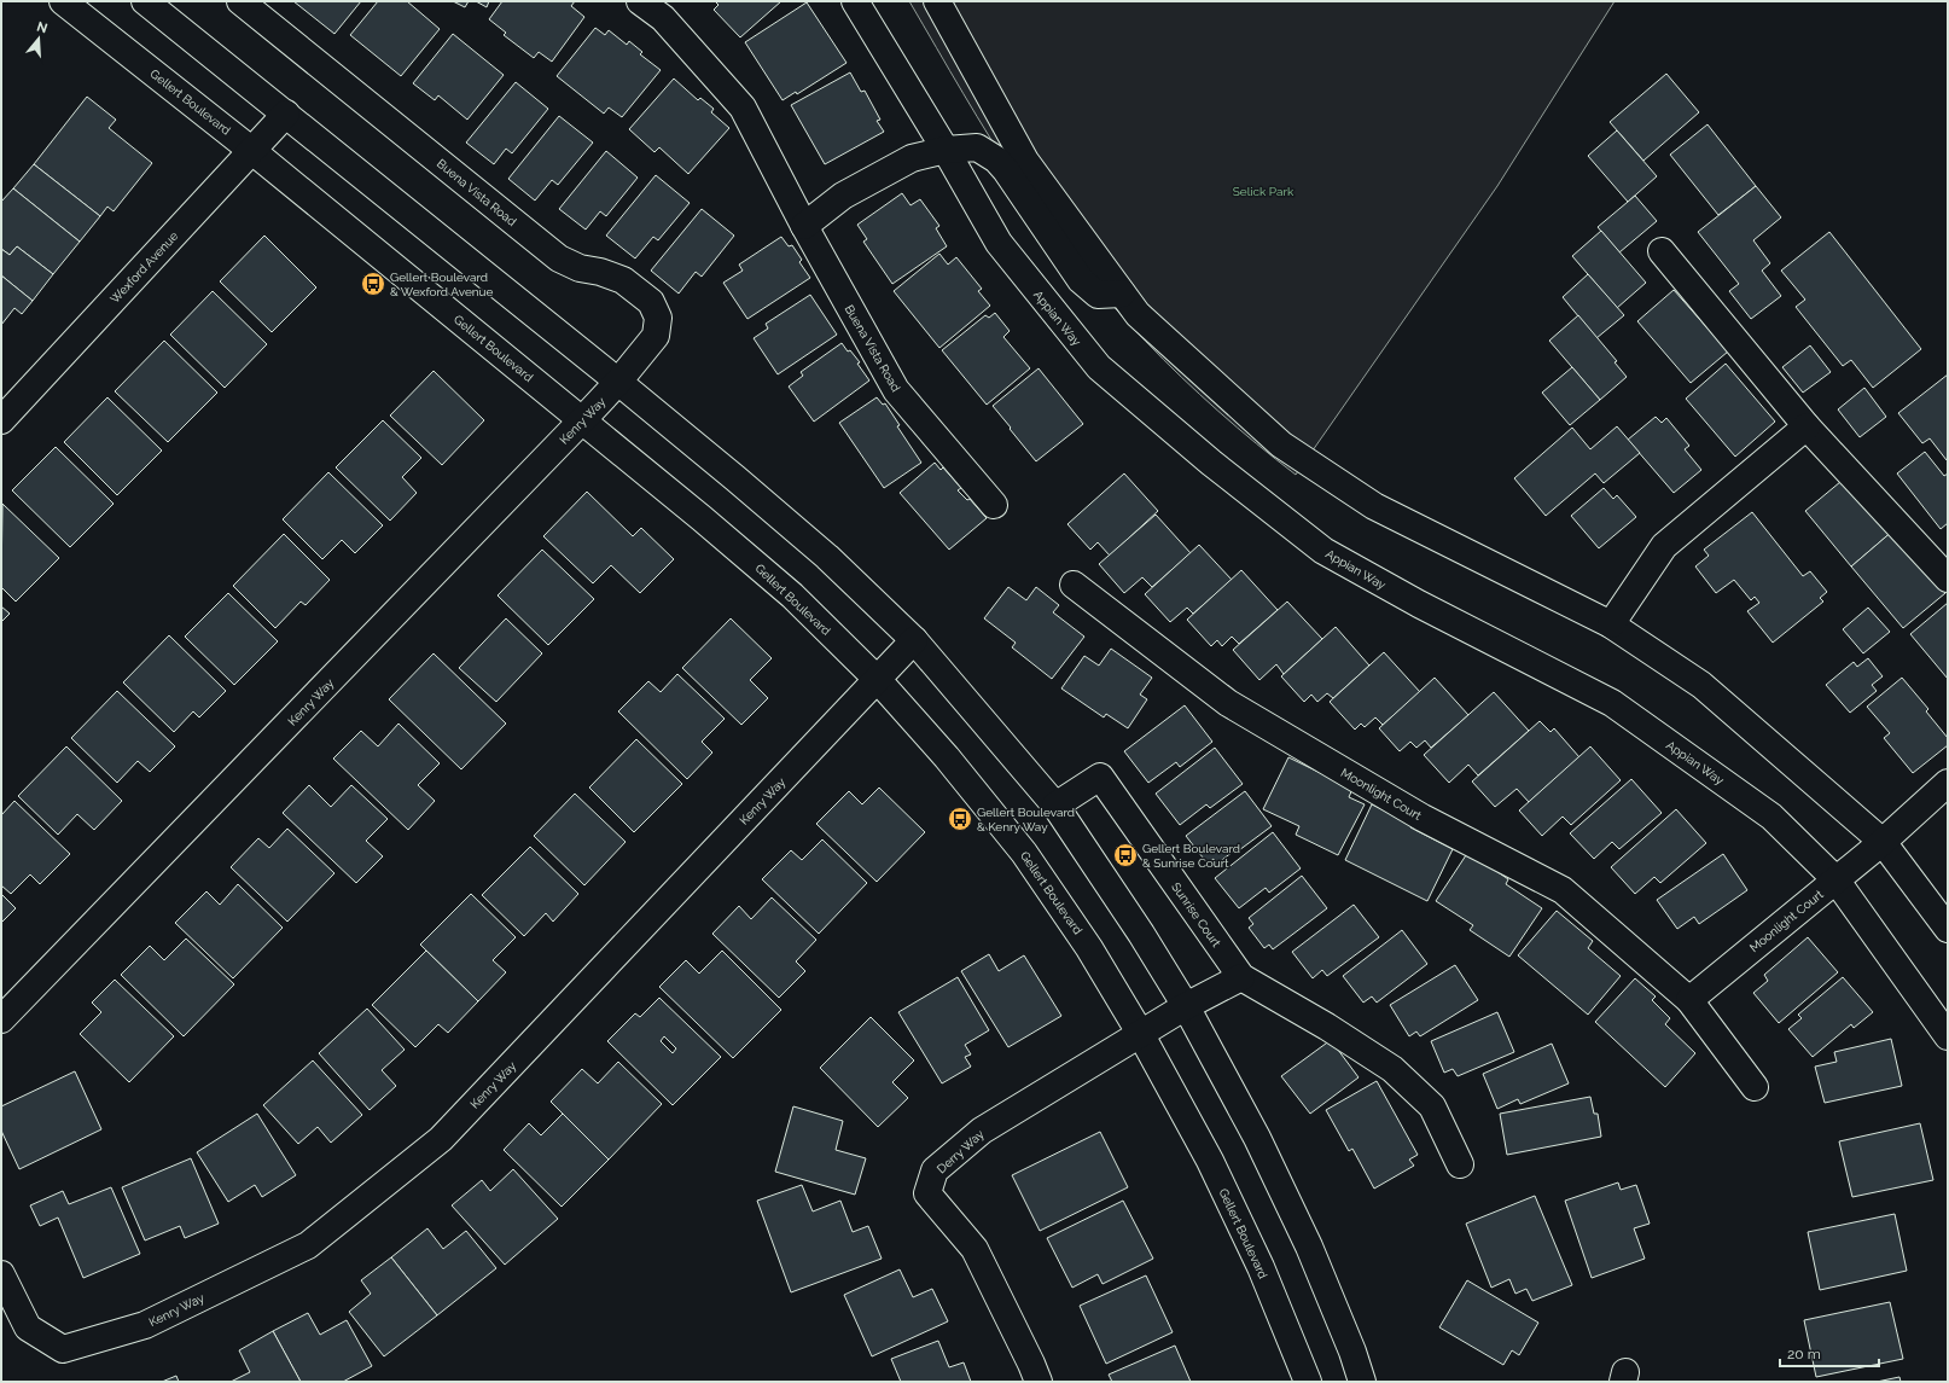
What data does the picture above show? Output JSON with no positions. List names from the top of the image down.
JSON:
{
  "streets": {
    "street": [
      "Gellert Boulevard",
      "Buena Vista Road",
      "Wexford Avenue",
      "Appian Way",
      "Kenry Way",
      "Moonlight Court",
      "Sunrise Court",
      "Derry Way"
    ]
  },
  "crossings": [
    ["Gellert Boulevard", "Wexford Avenue"],
    ["Gellert Boulevard", "Kenry Way"],
    ["Gellert Boulevard", "Derry Way"],
    ["Buena Vista Road", "Kenry Way"],
    ["Appian Way", "Moonlight Court"]
  ],
  "parks": ["Selick Park"],
  "places": {
    "bus stop": ["Gellert Boulevard & Wexford Avenue", "Gellert Boulevard & Kenry Way", "Gellert Boulevard & Sunrise Court"]
  },
  "scale_bar": "20 m",
  "north": "top"
}
